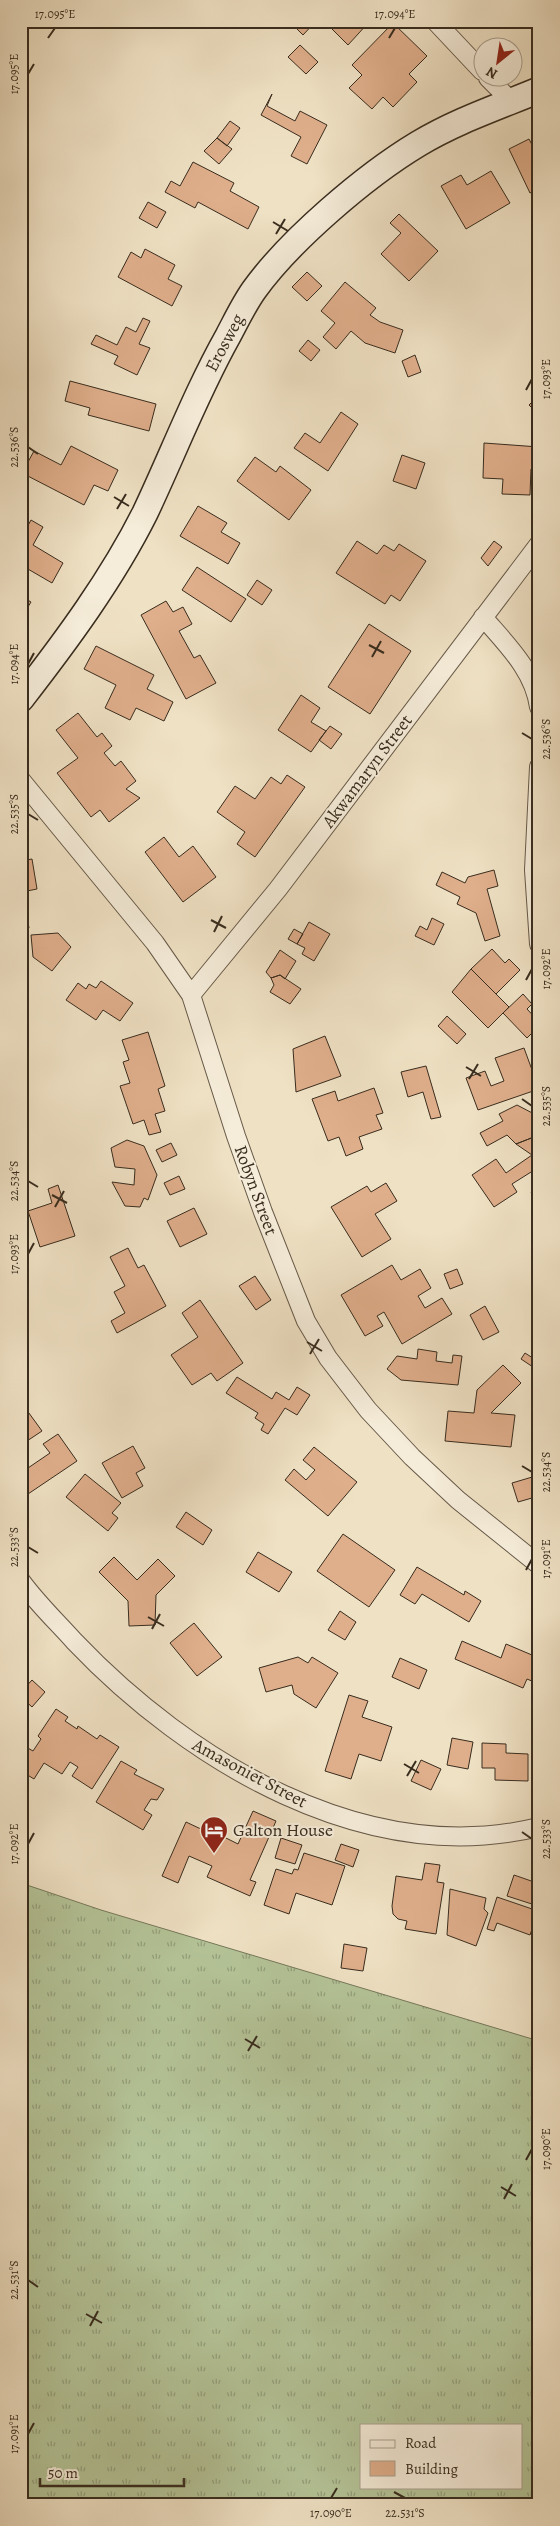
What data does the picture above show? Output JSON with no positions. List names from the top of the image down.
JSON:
{
  "streets": {
    "street": [
      "Erosweg",
      "Akwamaryn Street",
      "Robyn Street",
      "Amasoniet Street"
    ]
  },
  "crossings": [
    ["Akwamaryn Street", "Robyn Street"]
  ],
  "places": {
    "hotel": ["Galton House"]
  },
  "legend": ["Road", "Building"],
  "scale_bar": "50 m",
  "north": "bottom left",
  "coordinates": [
    "17.095°E",
    "17.094°E",
    "17.093°E",
    "22.536°S",
    "22.535°S",
    "17.092°E",
    "22.534°S",
    "22.533°S",
    "17.091°E",
    "17.090°E",
    "22.531°S"
  ]
}
